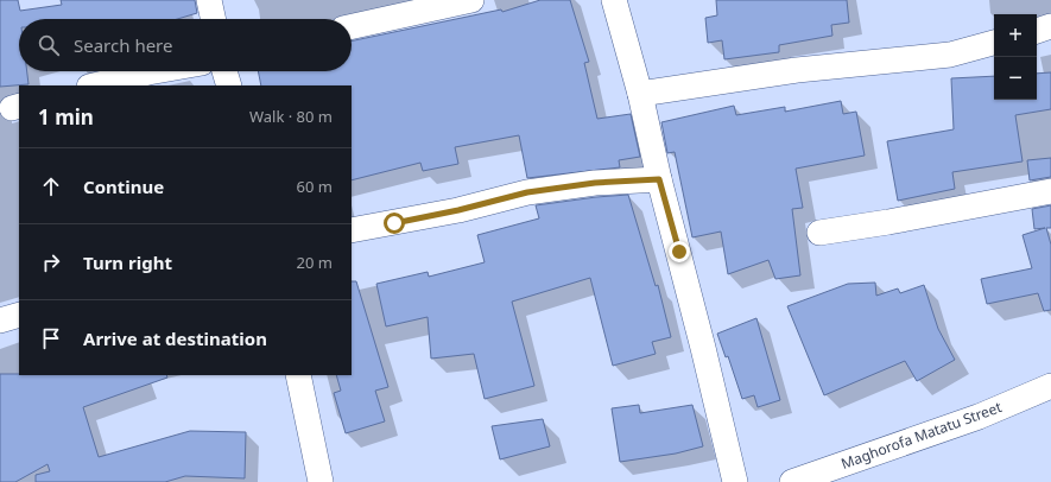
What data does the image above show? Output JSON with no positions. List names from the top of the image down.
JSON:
{
  "streets": {
    "street": ["Maghorofa Matatu Street"]
  },
  "page": {
    "map_buttons": ["+", "−"],
    "search": "Search here",
    "heading": ["1 min", "Walk · 80 m"],
    "list": [
      ["Continue", "60 m"],
      ["Turn right", "20 m"],
      "Arrive at destination"
    ]
  }
}
